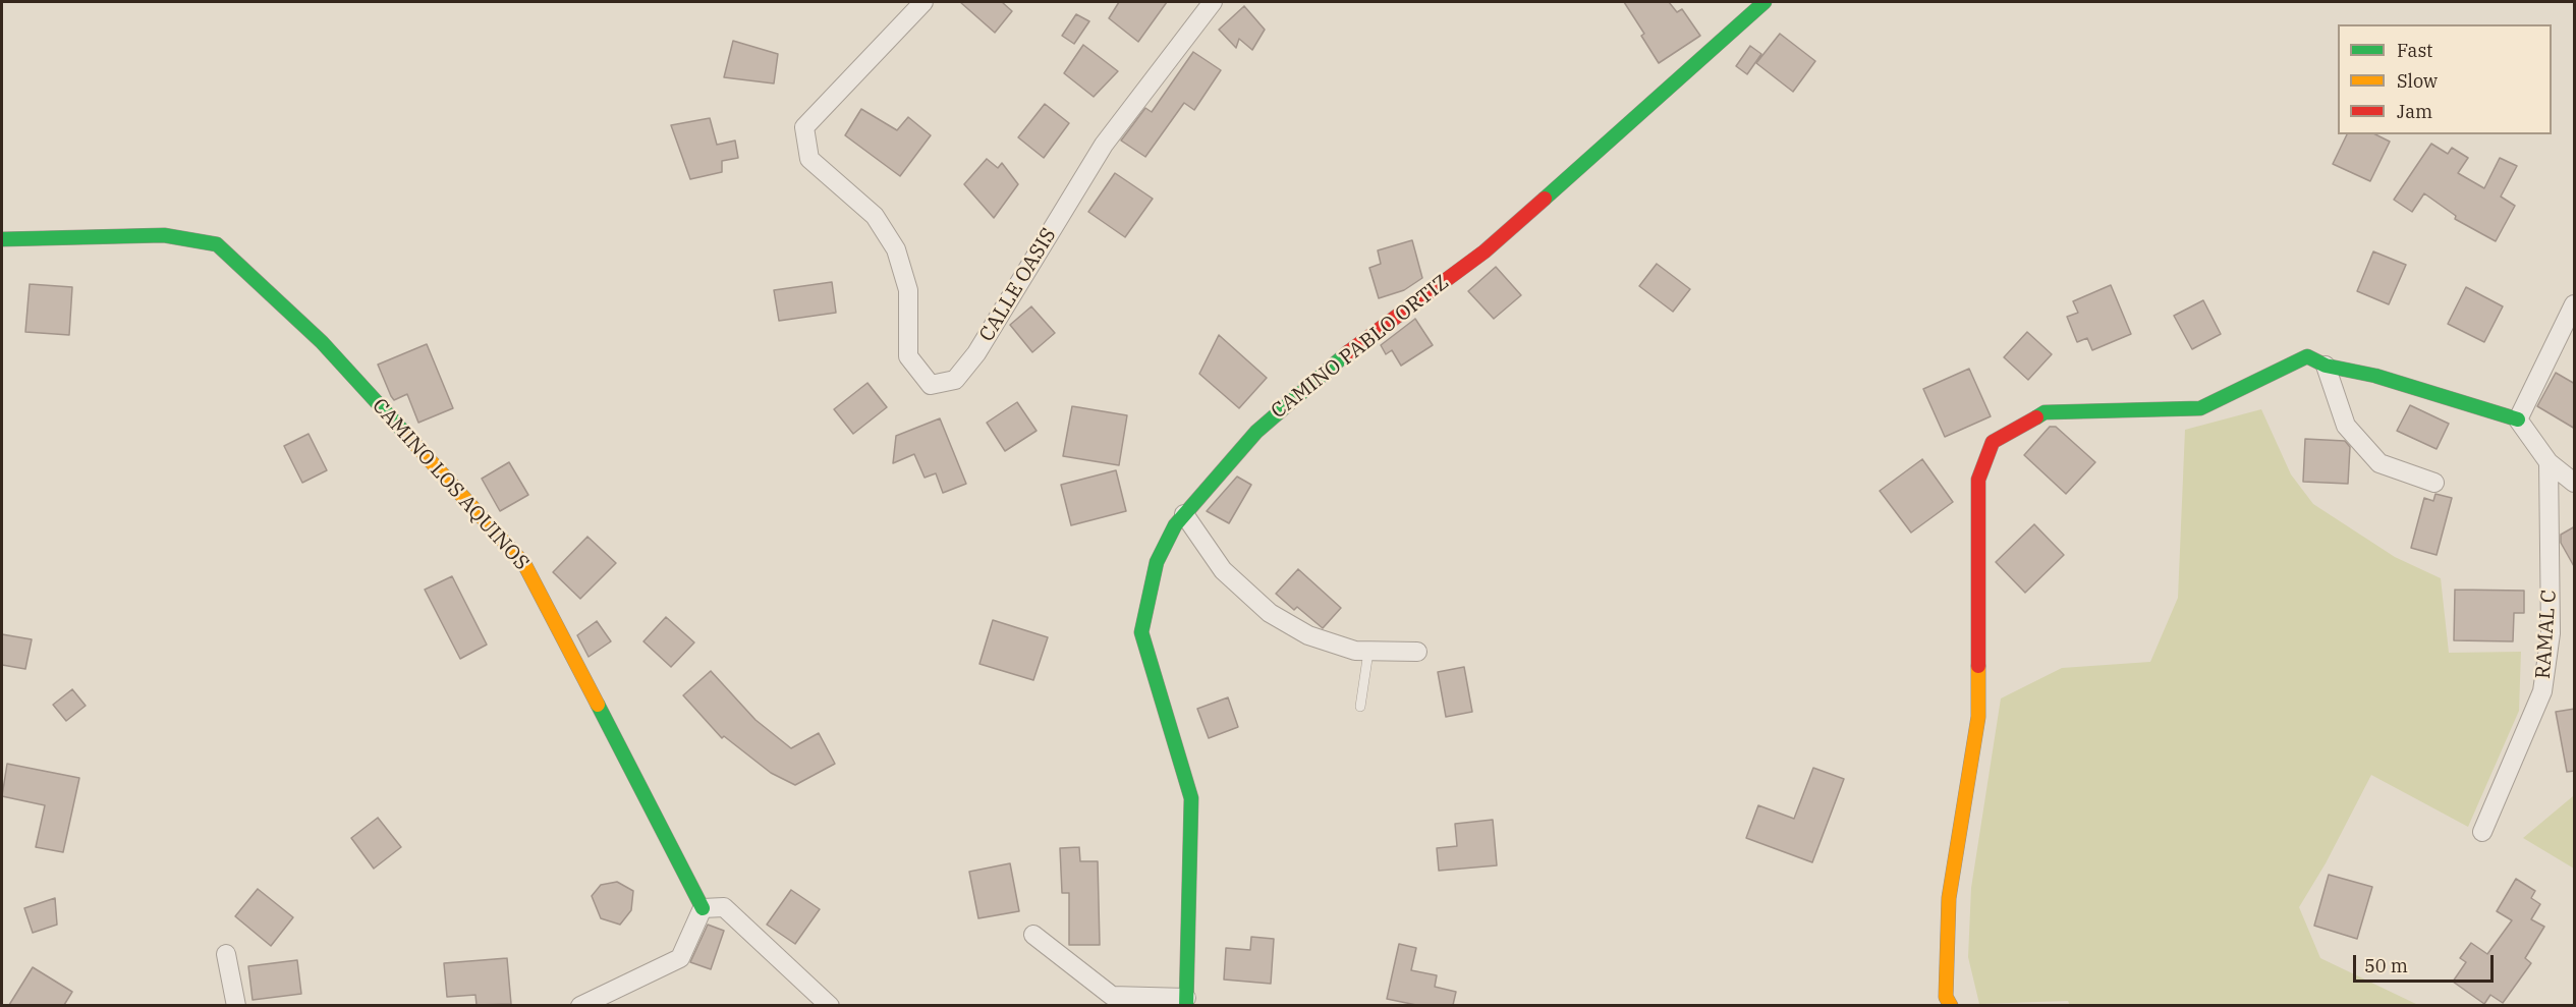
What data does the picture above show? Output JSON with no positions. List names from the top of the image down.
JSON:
{
  "streets": {
    "street": [
      "CALLE OASIS",
      "CAMINO PABLO ORTIZ",
      "CAMINO LOS AQUINOS",
      "RAMAL C"
    ]
  },
  "legend": ["Fast", "Slow", "Jam"],
  "scale_bar": "50 m"
}
